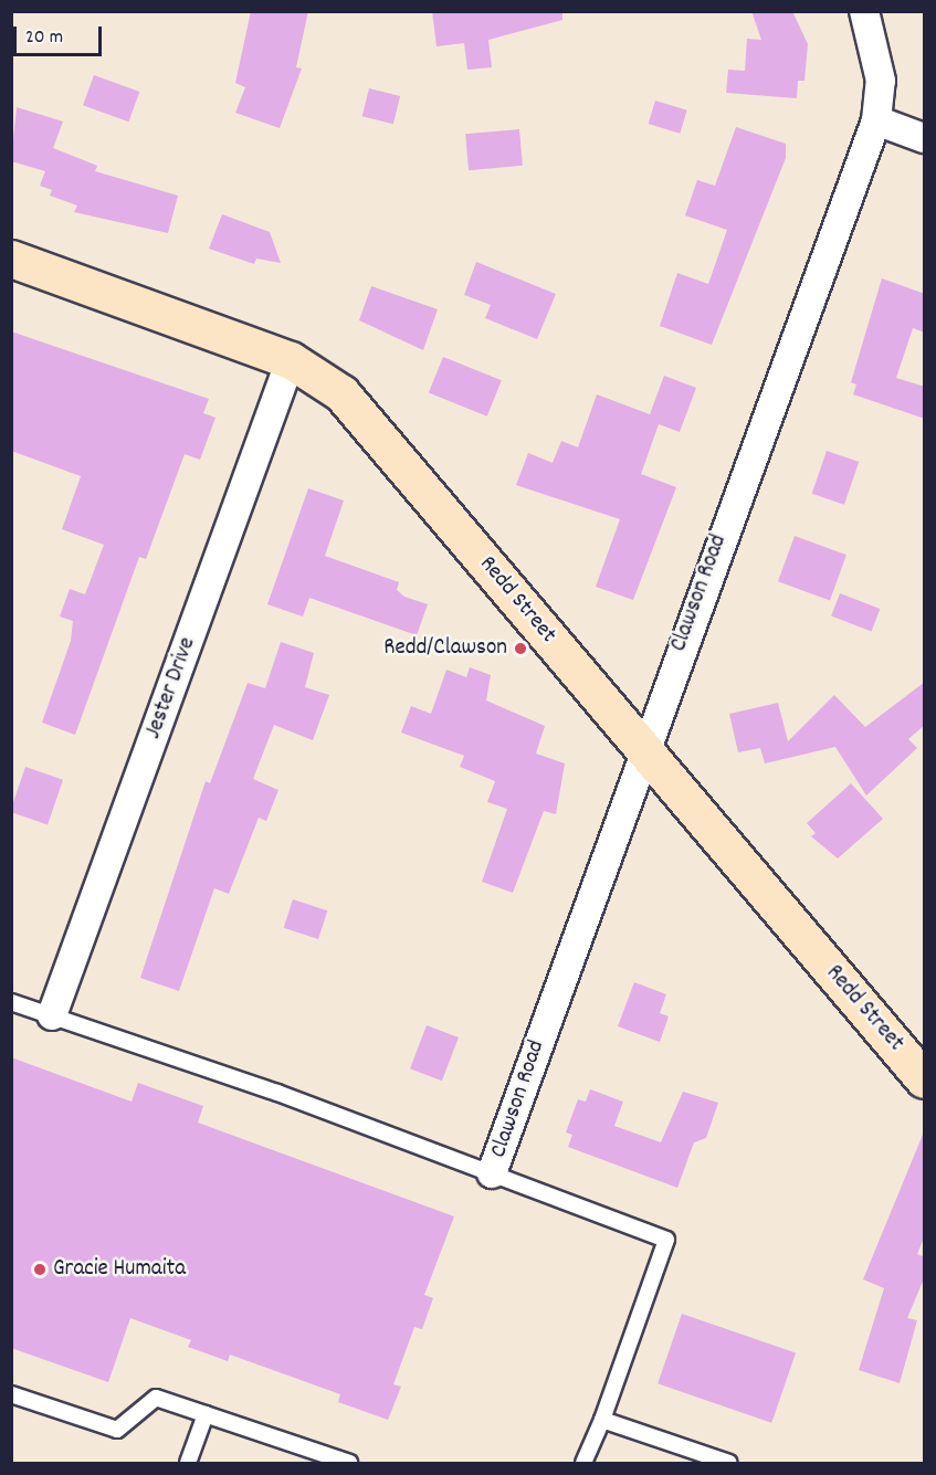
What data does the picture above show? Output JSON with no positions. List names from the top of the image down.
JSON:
{
  "streets": {
    "street": ["Clawson Road", "Redd Street", "Jester Drive"]
  },
  "crossings": [
    ["Clawson Road", "Redd Street"],
    ["Redd Street", "Jester Drive"]
  ],
  "places": ["Redd/Clawson", "Gracie Humaita"],
  "scale_bar": "20 m"
}
